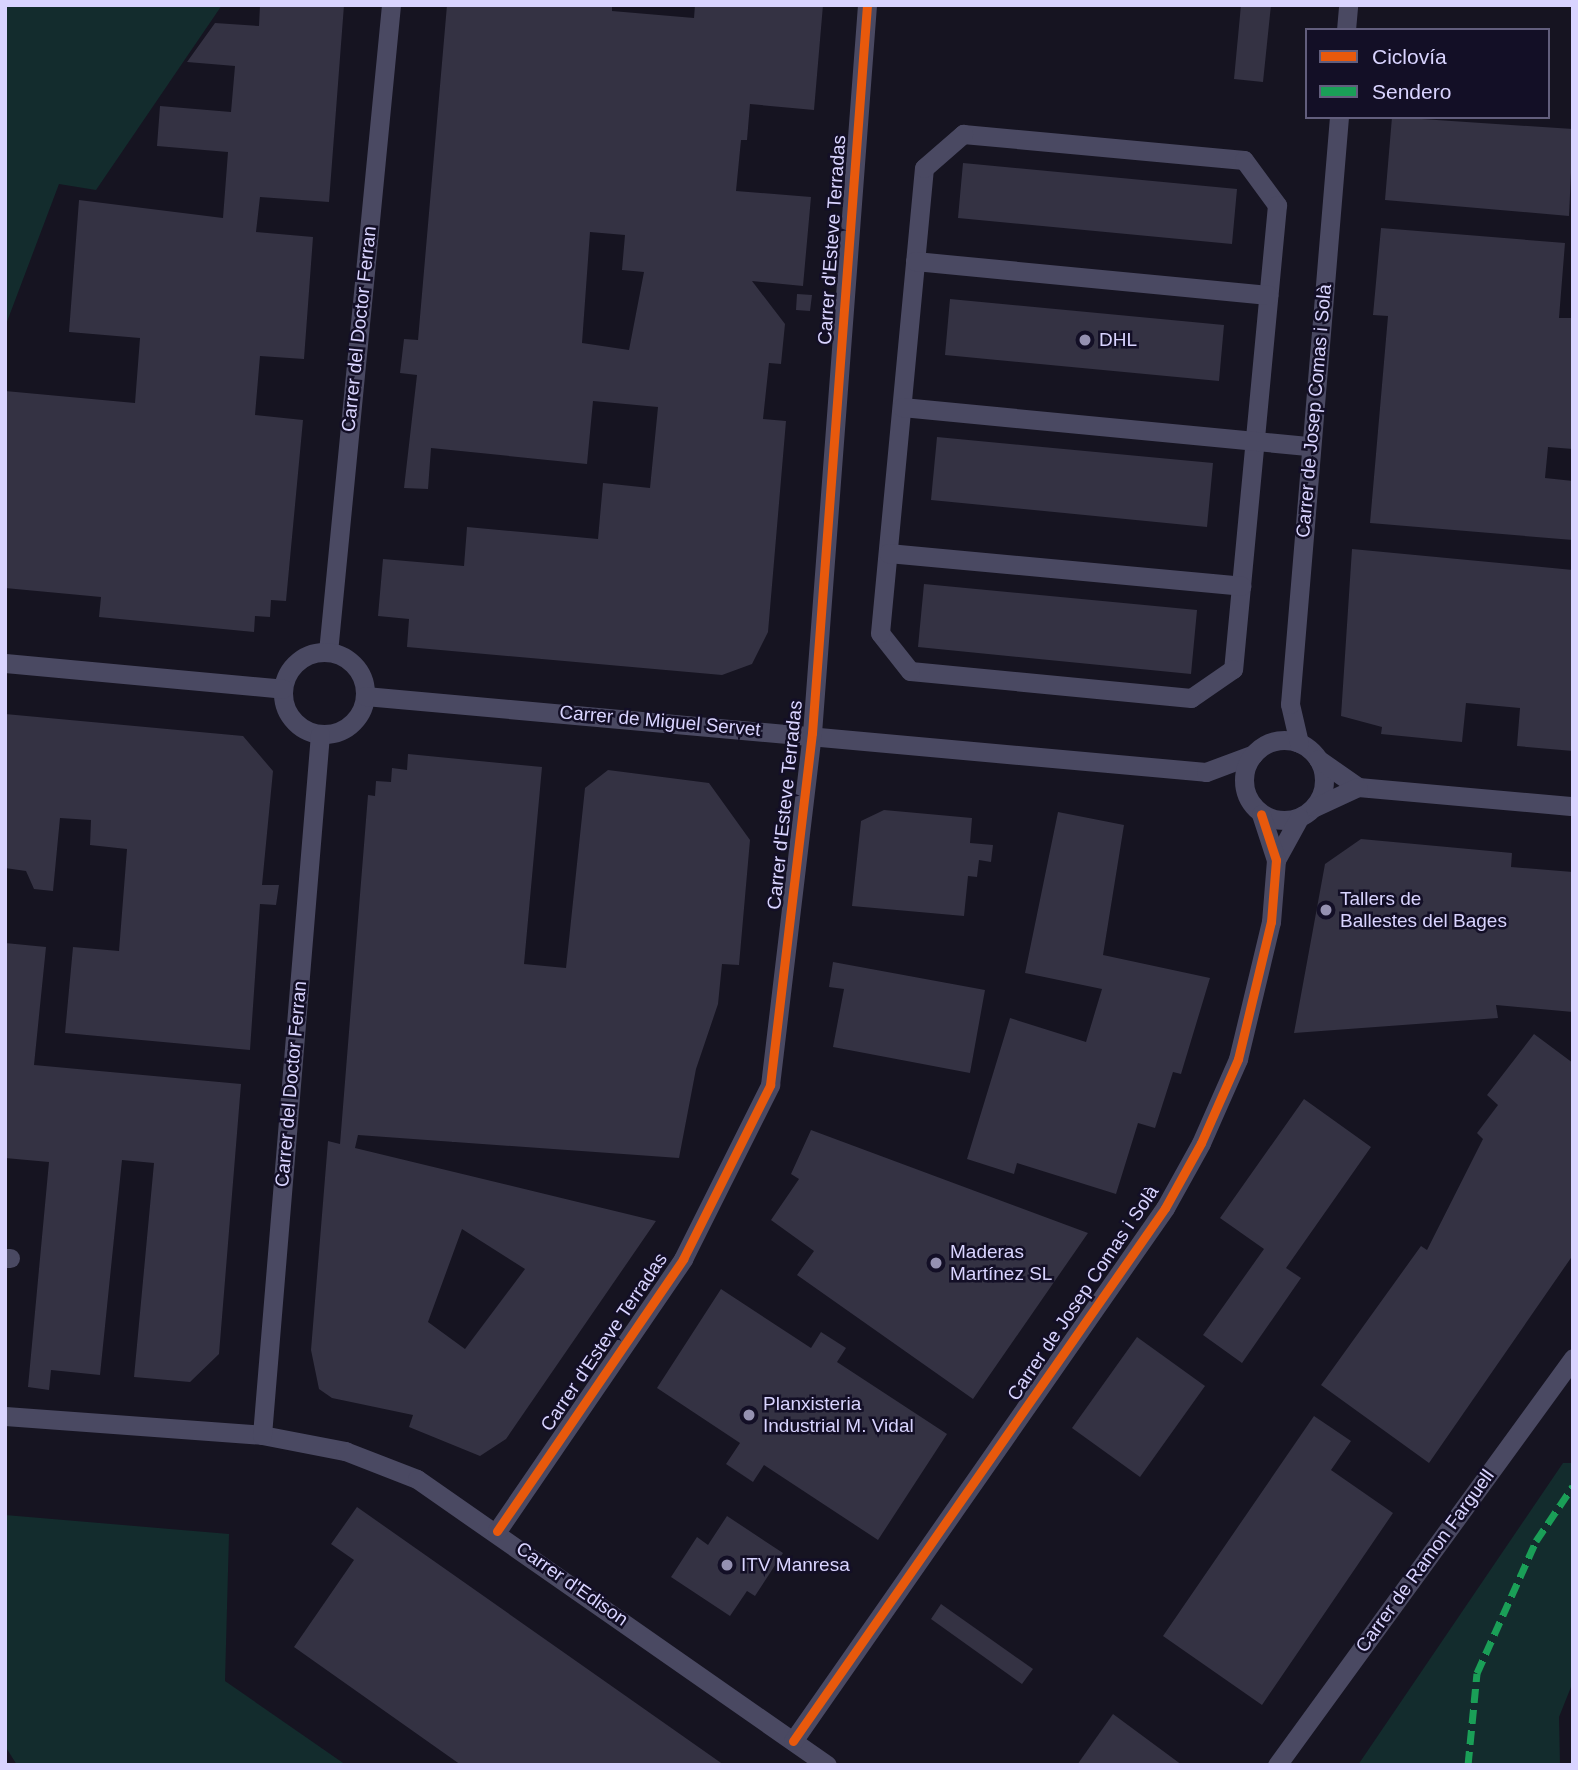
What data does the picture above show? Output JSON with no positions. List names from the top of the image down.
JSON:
{
  "streets": {
    "street": [
      "Carrer d'Esteve Terradas",
      "Carrer del Doctor Ferran",
      "Carrer de Josep Comas i Solà",
      "Carrer de Miguel Servet",
      "Carrer de Ramon Farguell",
      "Carrer d'Edison"
    ]
  },
  "crossings": [
    ["Carrer d'Esteve Terradas", "Carrer de Miguel Servet"],
    ["Carrer d'Esteve Terradas", "Carrer d'Edison"],
    ["Carrer del Doctor Ferran", "Carrer de Miguel Servet"],
    ["Carrer del Doctor Ferran", "Carrer d'Edison"],
    ["Carrer de Josep Comas i Solà", "Carrer de Miguel Servet"],
    ["Carrer de Josep Comas i Solà", "Carrer d'Edison"]
  ],
  "places": [
    "DHL",
    "Tallers de Ballestes del Bages",
    "Maderas Martínez SL",
    "Planxisteria Industrial M. Vidal",
    "ITV Manresa"
  ],
  "legend": ["Ciclovía", "Sendero"]
}
